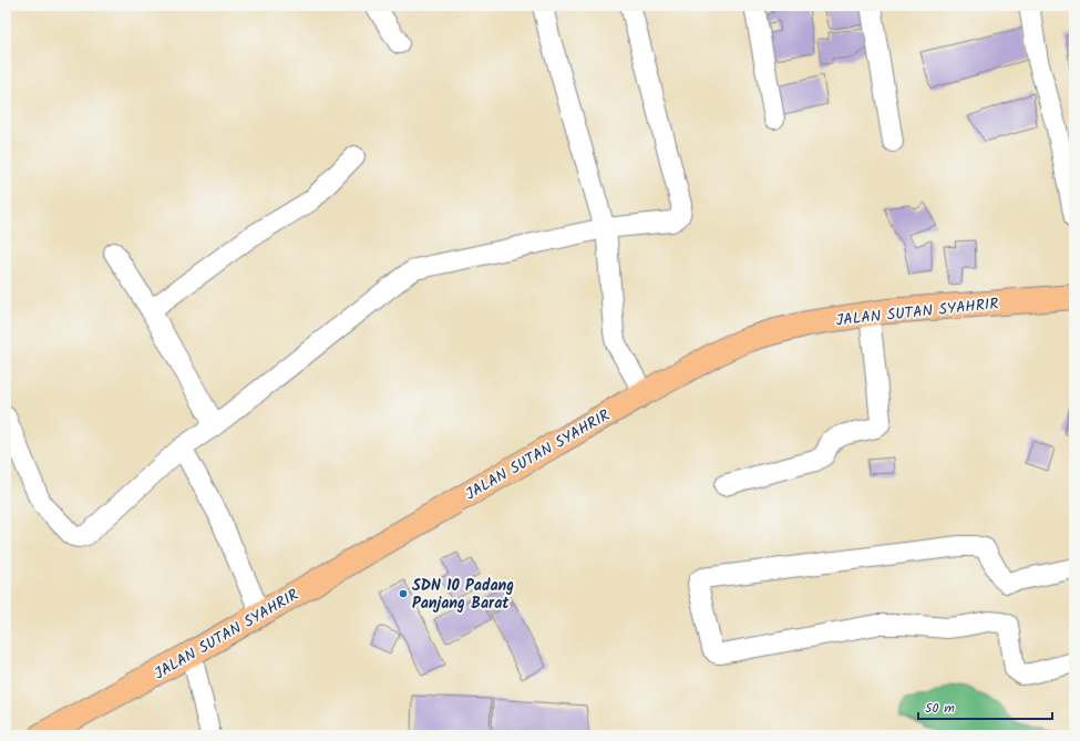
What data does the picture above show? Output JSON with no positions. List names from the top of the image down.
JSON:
{
  "streets": {
    "highway": ["JALAN SUTAN SYAHRIR"]
  },
  "places": ["SDN 10 Padang Panjang Barat"],
  "scale_bar": "50 m"
}
